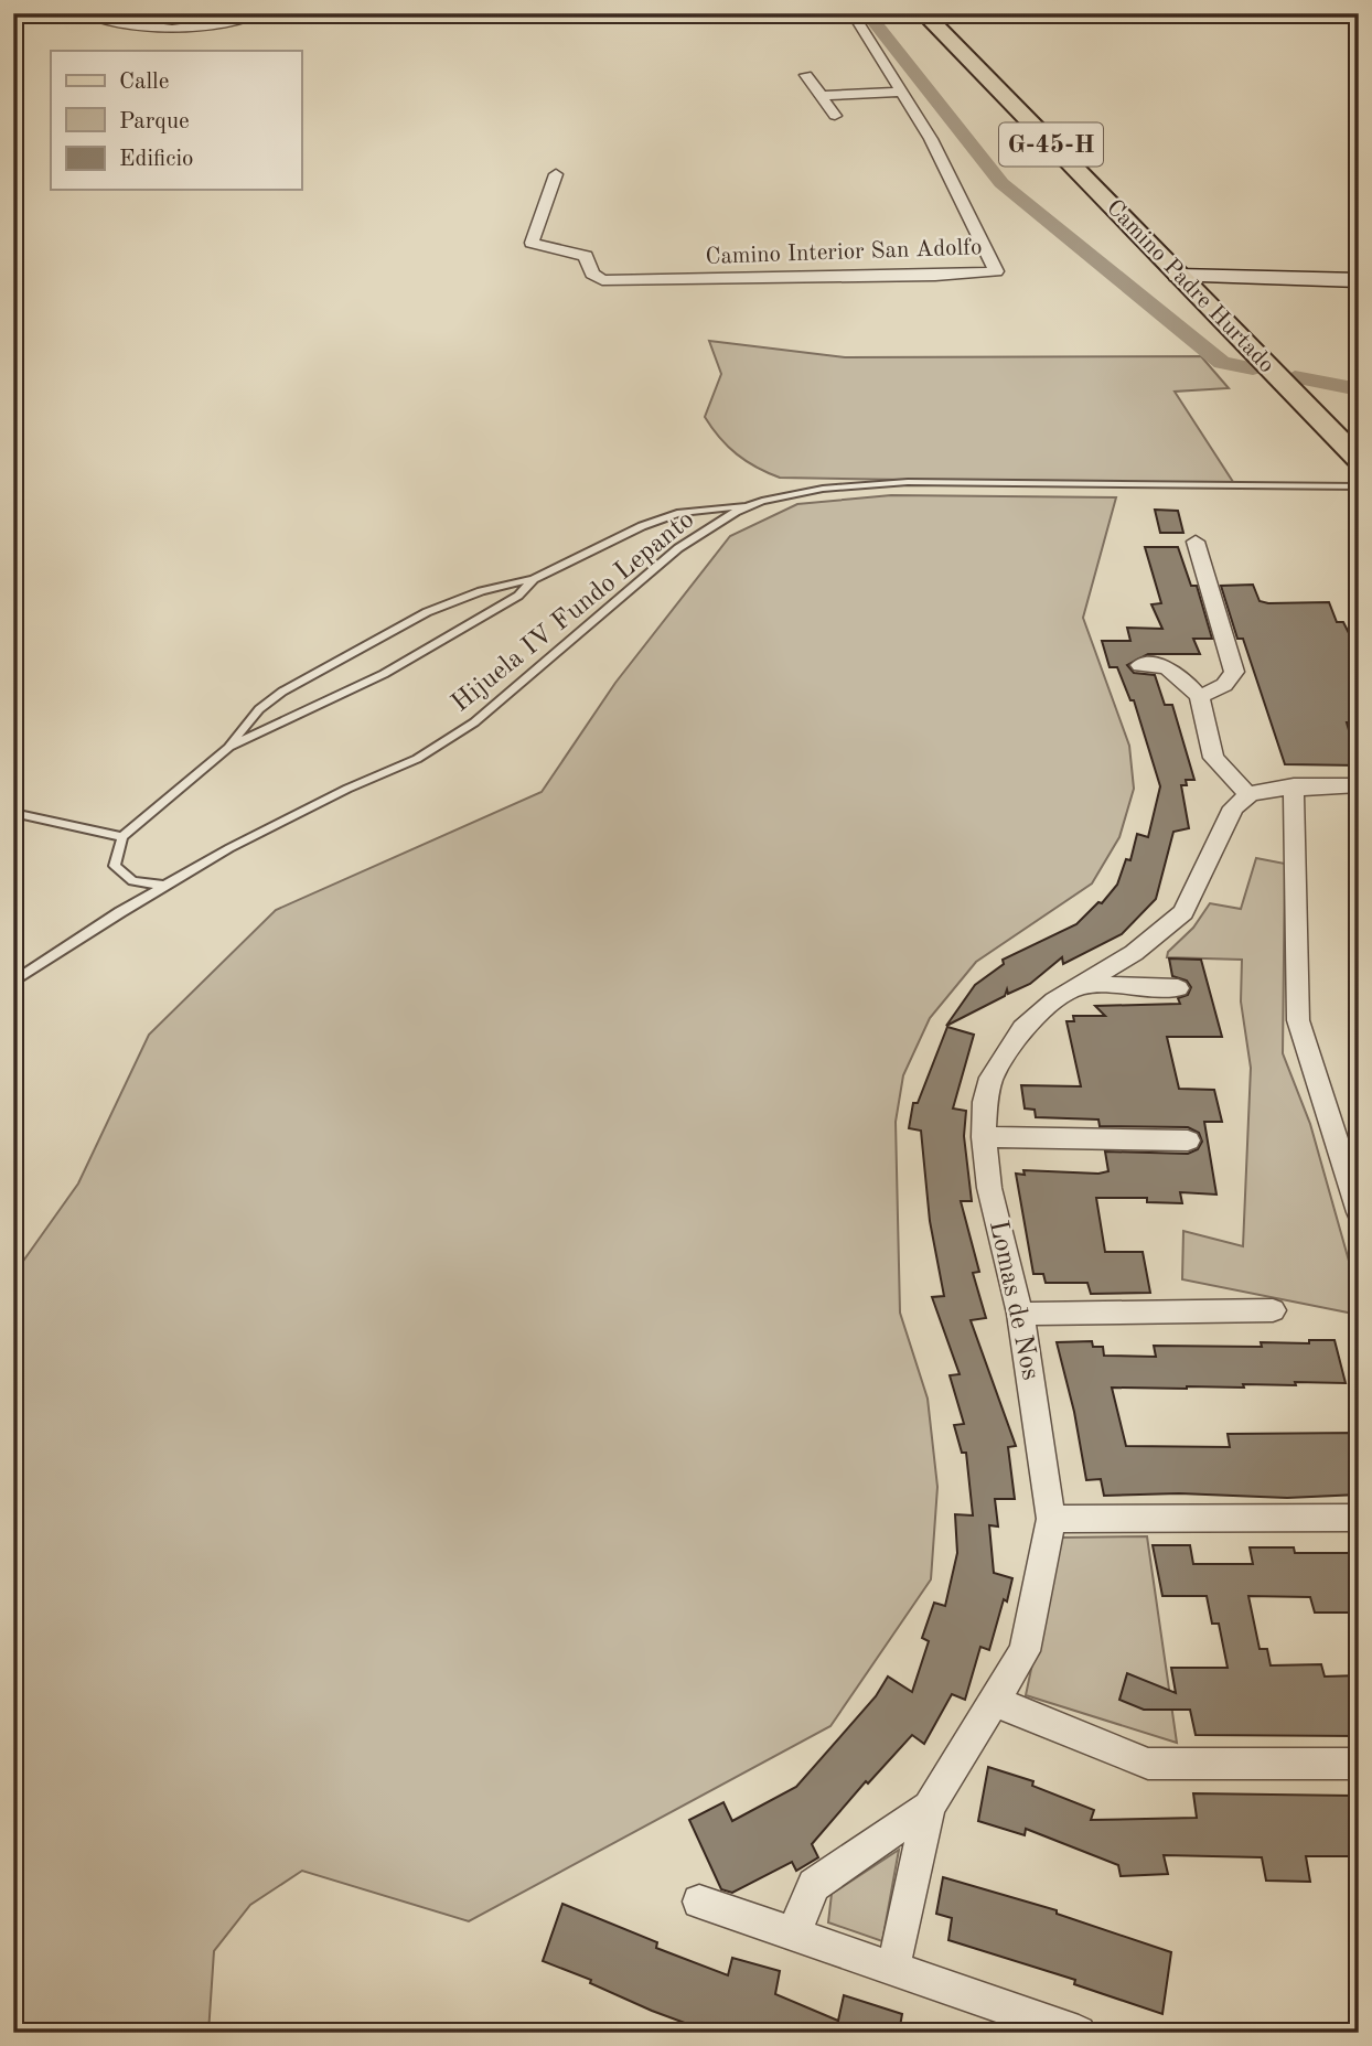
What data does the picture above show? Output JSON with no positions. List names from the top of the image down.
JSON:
{
  "streets": {
    "main road": ["G-45-H", "Camino Padre Hurtado"],
    "street": ["Camino Interior San Adolfo", "Lomas de Nos"],
    "lane": ["Hijuela IV Fundo Lepanto"]
  },
  "legend": ["Calle", "Parque", "Edificio"]
}
